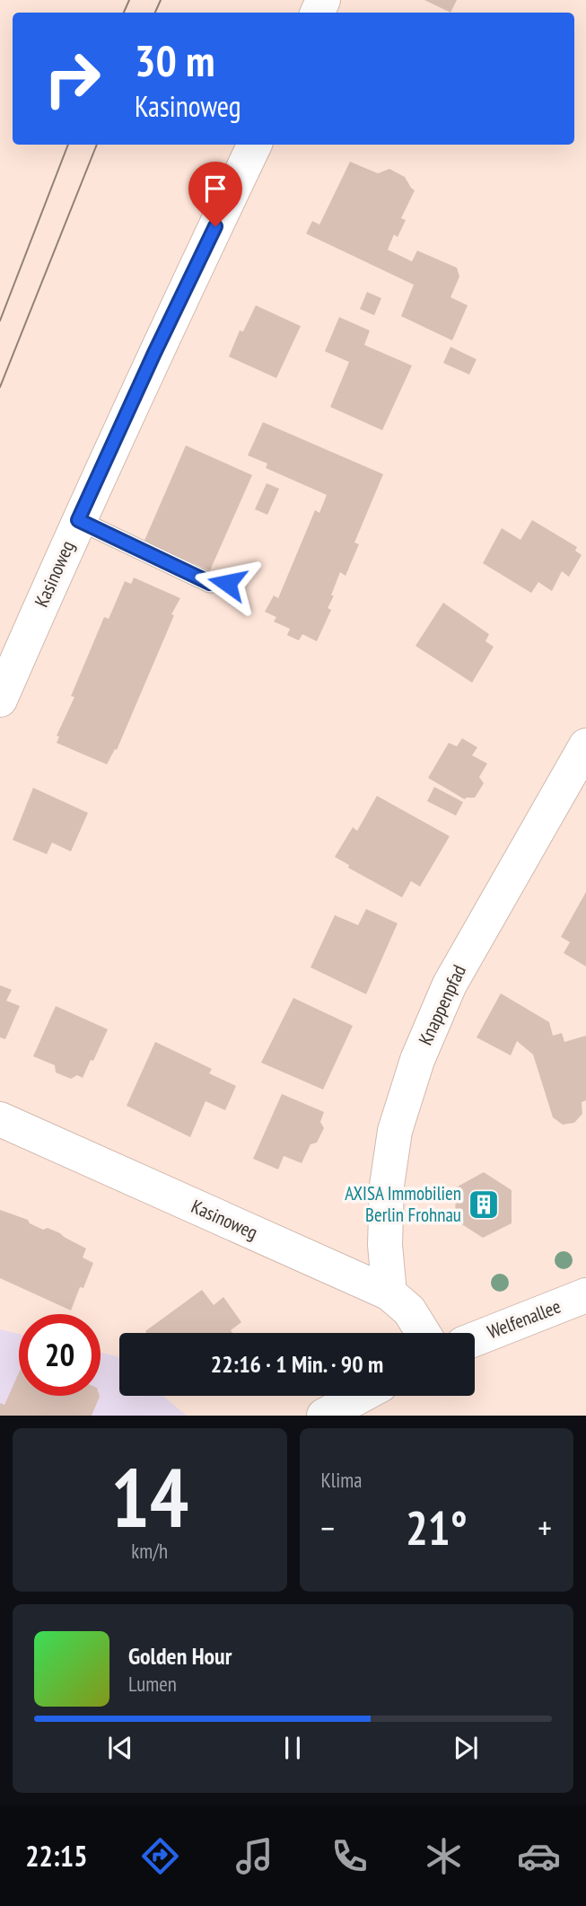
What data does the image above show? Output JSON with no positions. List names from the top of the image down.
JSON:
{
  "streets": {
    "street": ["Kasinoweg", "Knappenpfad", "Welfenallee"]
  },
  "crossings": [
    ["Kasinoweg", "Knappenpfad"]
  ],
  "places": {
    "building": ["AXISA Immobilien Berlin Frohnau"]
  },
  "page": {
    "turn": ["30 m", "Kasinoweg"],
    "limit": "20",
    "trip": "22:16 · 1 Min. · 90 m",
    "tile": [
      ["14", "km/h"],
      "Klima"
    ],
    "heat": ["−", "21°", "+"],
    "song": ["Golden Hour", "Lumen"],
    "tabs": "22:15"
  }
}
